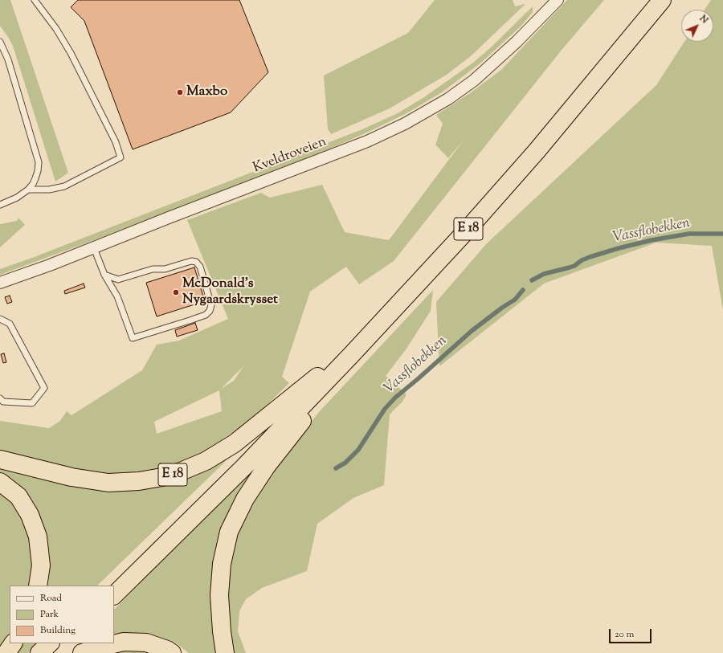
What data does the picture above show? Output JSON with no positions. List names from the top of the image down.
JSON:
{
  "streets": {
    "highway": ["E 18"],
    "street": ["Kveldroveien"]
  },
  "water": ["Vassflobekken"],
  "places": ["Maxbo", "McDonald's Nygaardskrysset"],
  "legend": ["Road", "Park", "Building"],
  "scale_bar": "20 m",
  "north": "top right"
}
